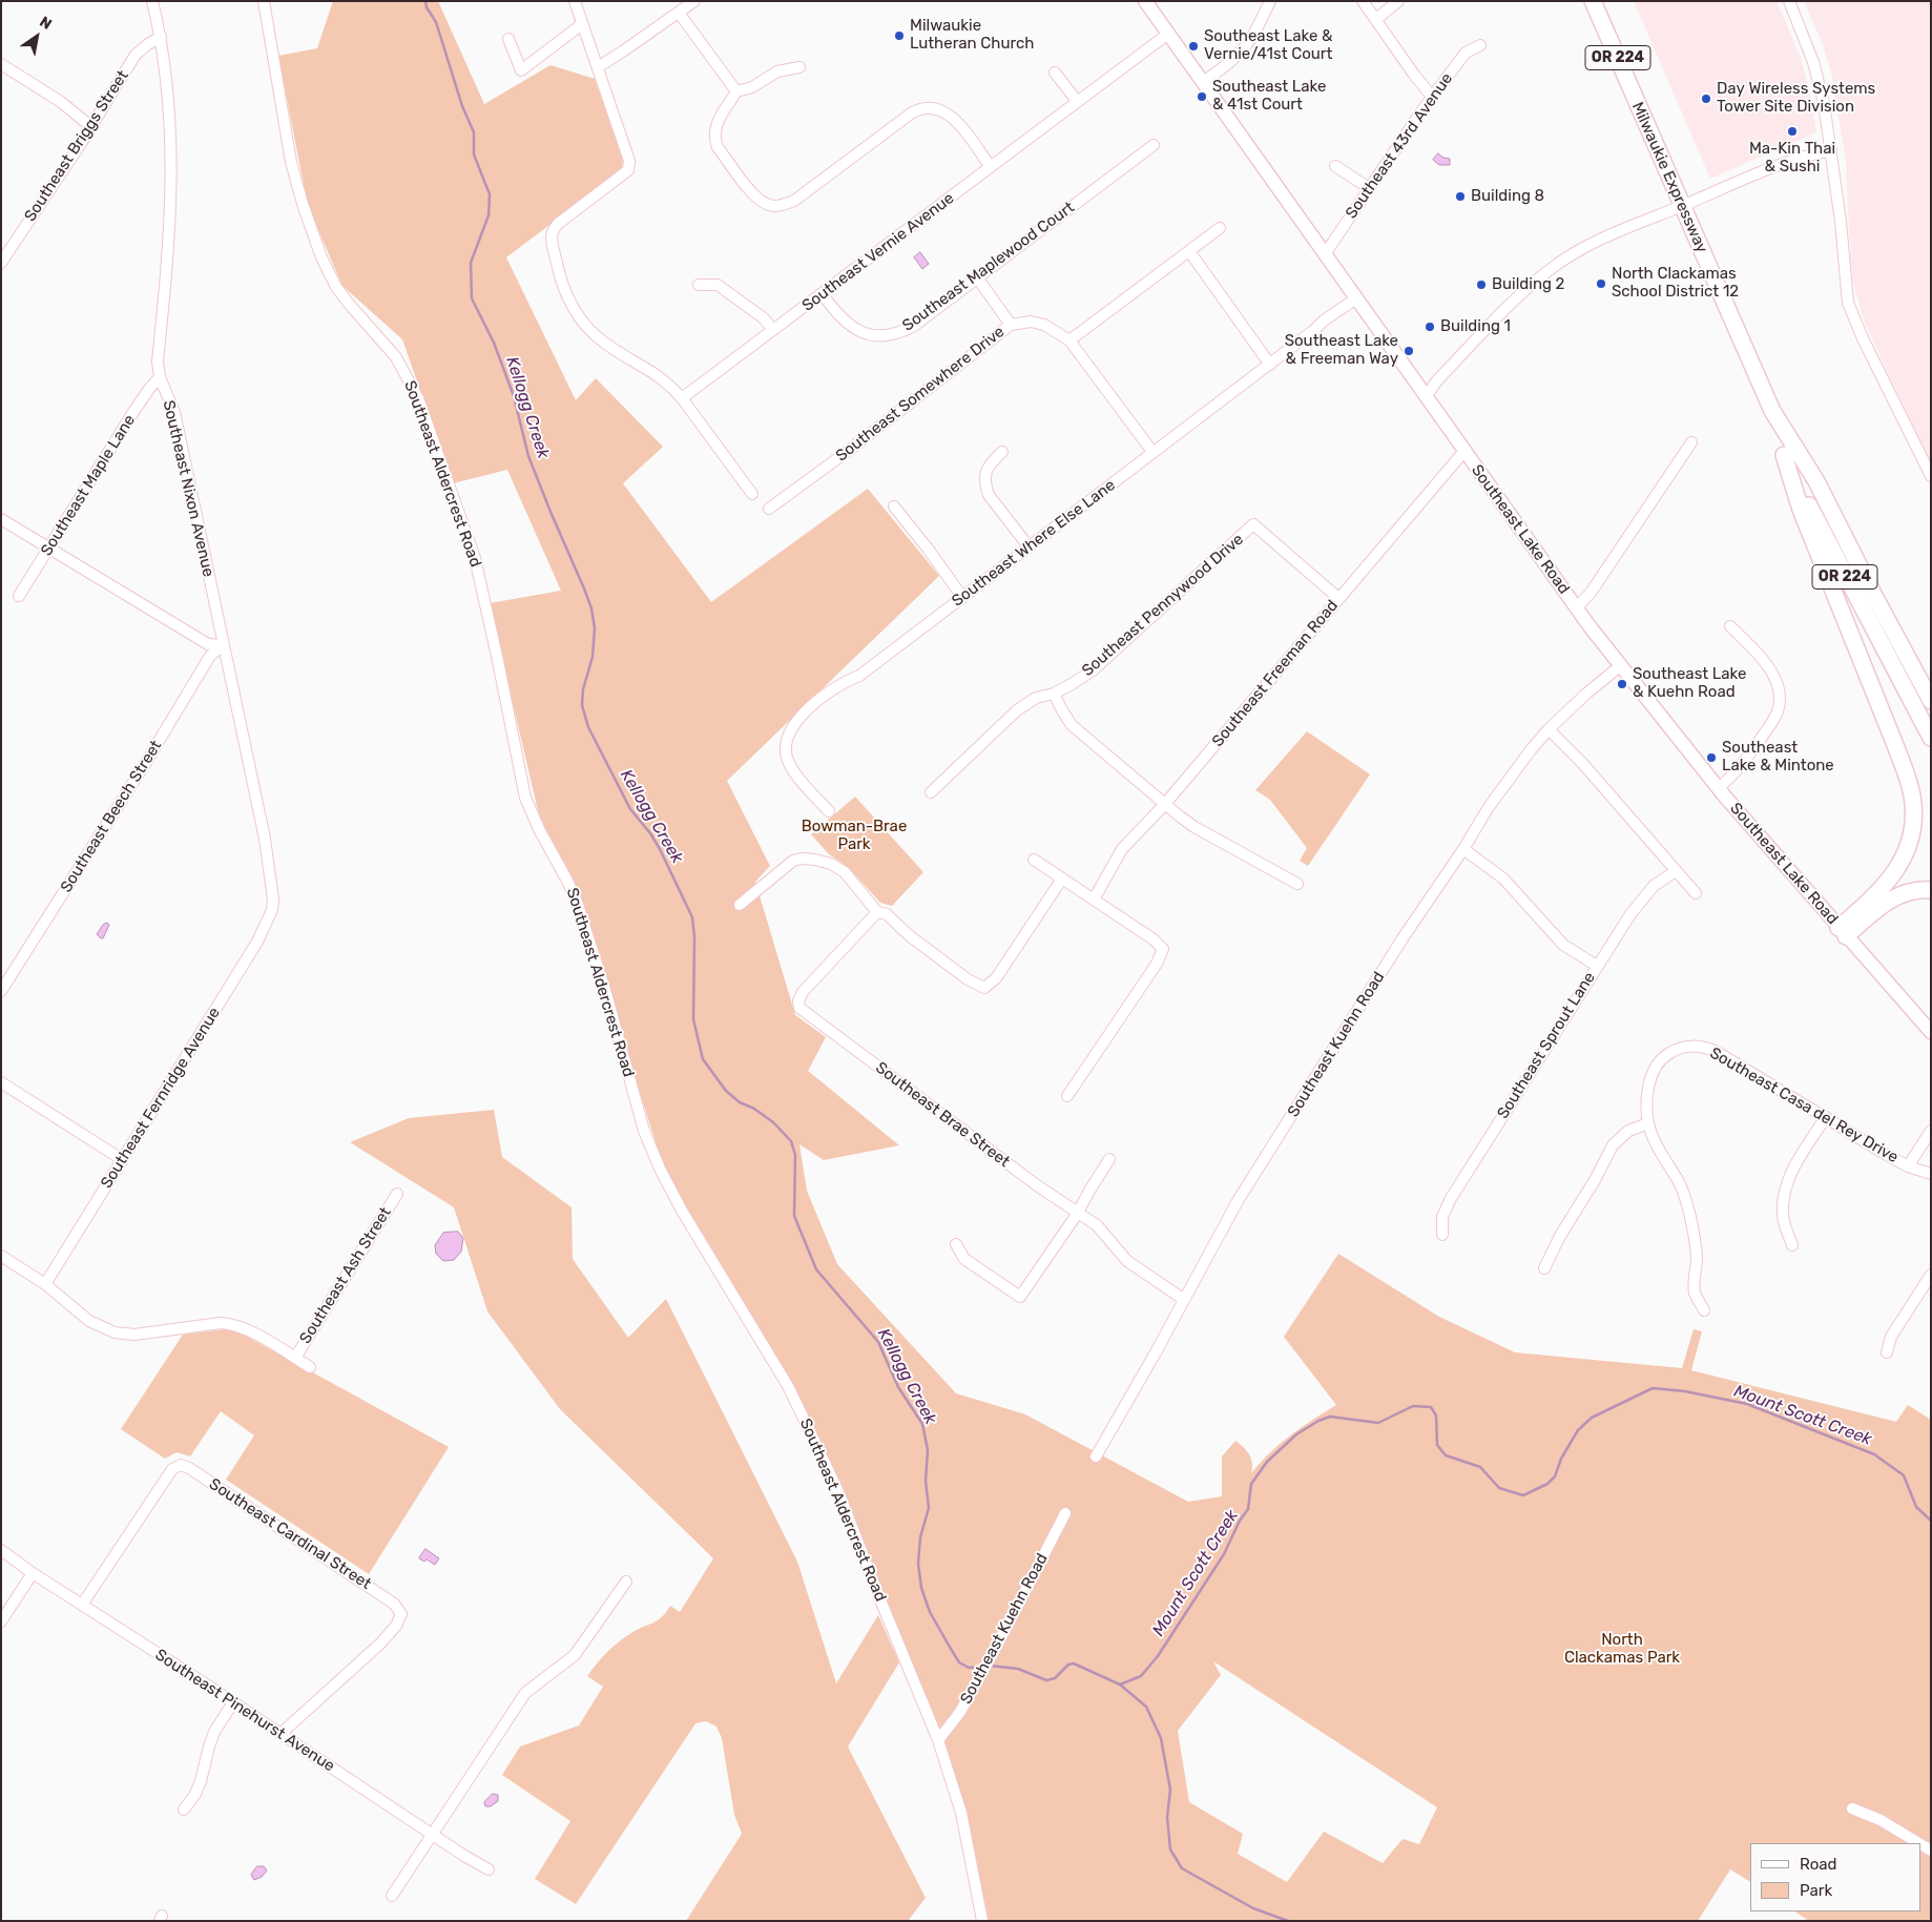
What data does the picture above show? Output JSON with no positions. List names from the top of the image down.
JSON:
{
  "streets": {
    "highway": ["OR 224", "Milwaukie Expressway"],
    "main road": ["Southeast Lake Road"],
    "street": [
      "Southeast Briggs Street",
      "Southeast 43rd Avenue",
      "Southeast Vernie Avenue",
      "Southeast Maplewood Court",
      "Southeast Somewhere Drive",
      "Southeast Aldercrest Road",
      "Southeast Maple Lane",
      "Southeast Nixon Avenue",
      "Southeast Where Else Lane",
      "Southeast Pennywood Drive",
      "Southeast Freeman Road",
      "Southeast Beech Street",
      "Southeast Kuehn Road",
      "Southeast Sprout Lane",
      "Southeast Fernridge Avenue",
      "Southeast Casa del Rey Drive",
      "Southeast Brae Street",
      "Southeast Ash Street",
      "Southeast Cardinal Street",
      "Southeast Pinehurst Avenue"
    ]
  },
  "crossings": [
    ["Southeast Briggs Street", "Southeast Nixon Avenue"],
    ["Southeast 43rd Avenue", "Southeast Lake Road"],
    ["Southeast Vernie Avenue", "Southeast Maplewood Court"],
    ["Southeast Vernie Avenue", "Southeast Lake Road"],
    ["Southeast Somewhere Drive", "Southeast Where Else Lane"],
    ["Southeast Aldercrest Road", "Southeast Kuehn Road"],
    ["Southeast Maple Lane", "Southeast Nixon Avenue"],
    ["Southeast Nixon Avenue", "Southeast Beech Street"],
    ["Southeast Nixon Avenue", "Southeast Fernridge Avenue"],
    ["Southeast Lake Road", "Southeast Where Else Lane"],
    ["Southeast Lake Road", "Southeast Freeman Road"],
    ["Southeast Lake Road", "Southeast Kuehn Road"],
    ["Southeast Pennywood Drive", "Southeast Freeman Road"],
    ["Southeast Kuehn Road", "Southeast Brae Street"],
    ["Southeast Cardinal Street", "Southeast Pinehurst Avenue"]
  ],
  "water": ["Kellogg Creek", "Mount Scott Creek"],
  "parks": ["Bowman-Brae Park", "North Clackamas Park"],
  "places": [
    "Milwaukie Lutheran Church",
    "Southeast Lake & Vernie/41st Court",
    "Southeast Lake & 41st Court",
    "Day Wireless Systems Tower Site Division",
    "Ma-Kin Thai & Sushi",
    "Building 8",
    "North Clackamas School District 12",
    "Building 2",
    "Building 1",
    "Southeast Lake & Freeman Way",
    "Southeast Lake & Kuehn Road",
    "Southeast Lake & Mintone"
  ],
  "legend": ["Road", "Park"],
  "north": "top right"
}
